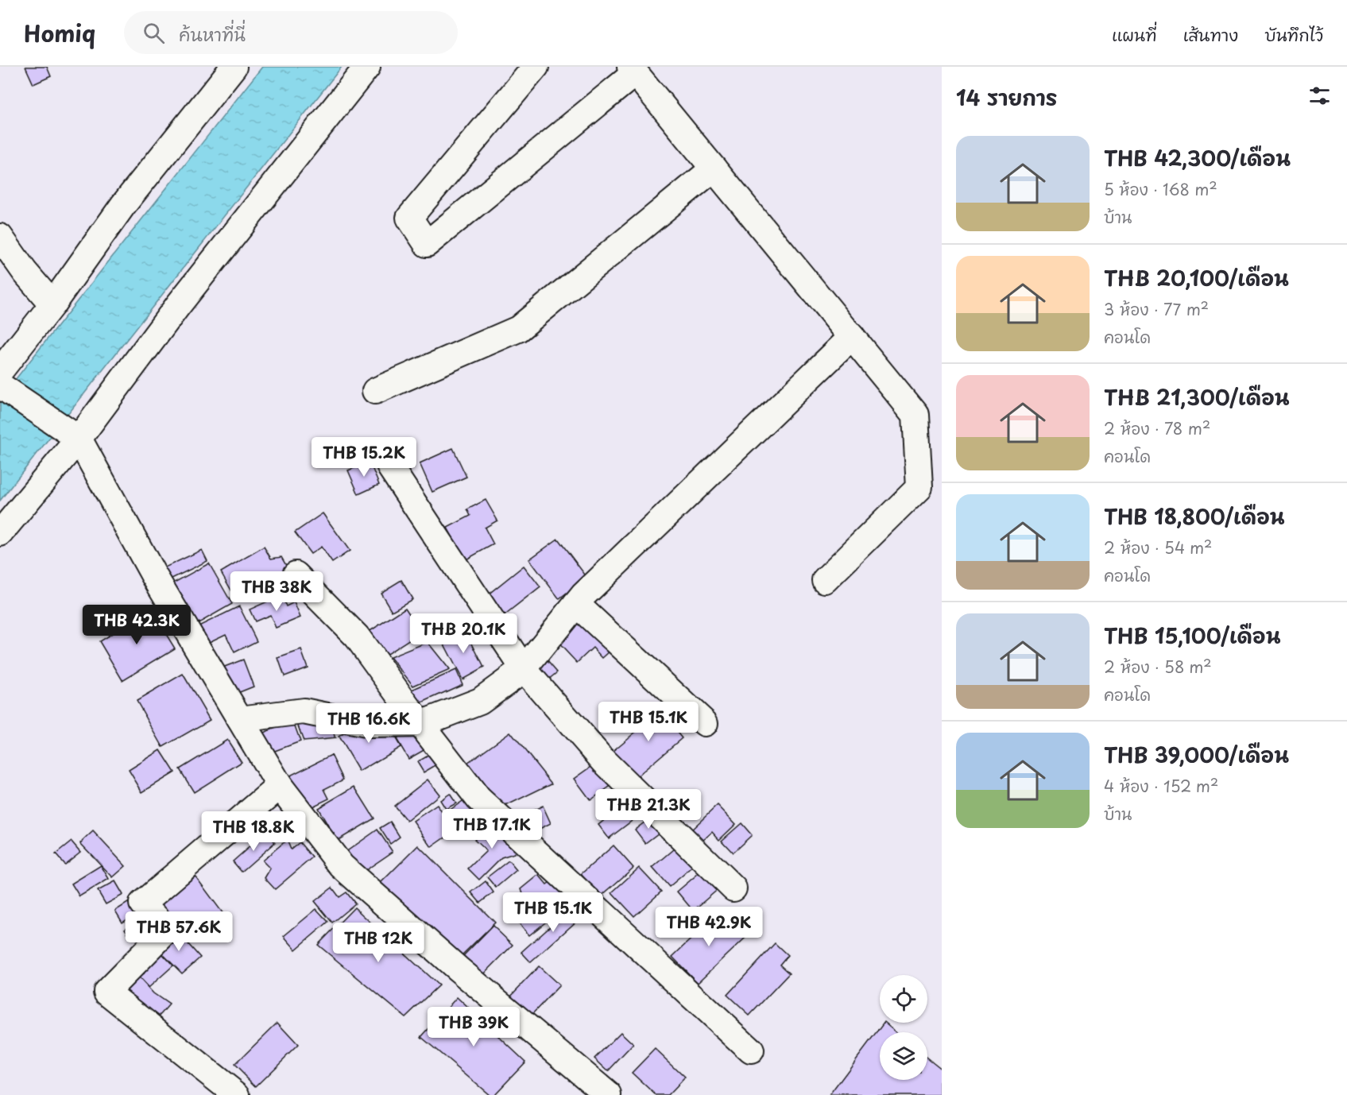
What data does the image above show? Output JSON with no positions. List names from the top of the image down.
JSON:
{
  "page": {
    "header": "Homiq",
    "search": "ค้นหาที่นี่",
    "nav": ["แผนที่", "เส้นทาง", "บันทึกไว้"],
    "heading": "14 รายการ",
    "list": [
      {
        "name": "THB 42,300/เดือน",
        "note": "5 ห้อง · 168 m² · บ้าน"
      },
      {
        "name": "THB 20,100/เดือน",
        "note": "3 ห้อง · 77 m² · คอนโด"
      },
      {
        "name": "THB 21,300/เดือน",
        "note": "2 ห้อง · 78 m² · คอนโด"
      },
      {
        "name": "THB 18,800/เดือน",
        "note": "2 ห้อง · 54 m² · คอนโด"
      },
      {
        "name": "THB 15,100/เดือน",
        "note": "2 ห้อง · 58 m² · คอนโด"
      },
      {
        "name": "THB 39,000/เดือน",
        "note": "4 ห้อง · 152 m² · บ้าน"
      }
    ],
    "price": [
      "THB 15.2K",
      "THB 38K",
      "THB 42.3K",
      "THB 20.1K",
      "THB 15.1K",
      "THB 16.6K",
      "THB 21.3K",
      "THB 17.1K",
      "THB 18.8K",
      "THB 15.1K",
      "THB 42.9K",
      "THB 57.6K",
      "THB 12K",
      "THB 39K"
    ]
  }
}
